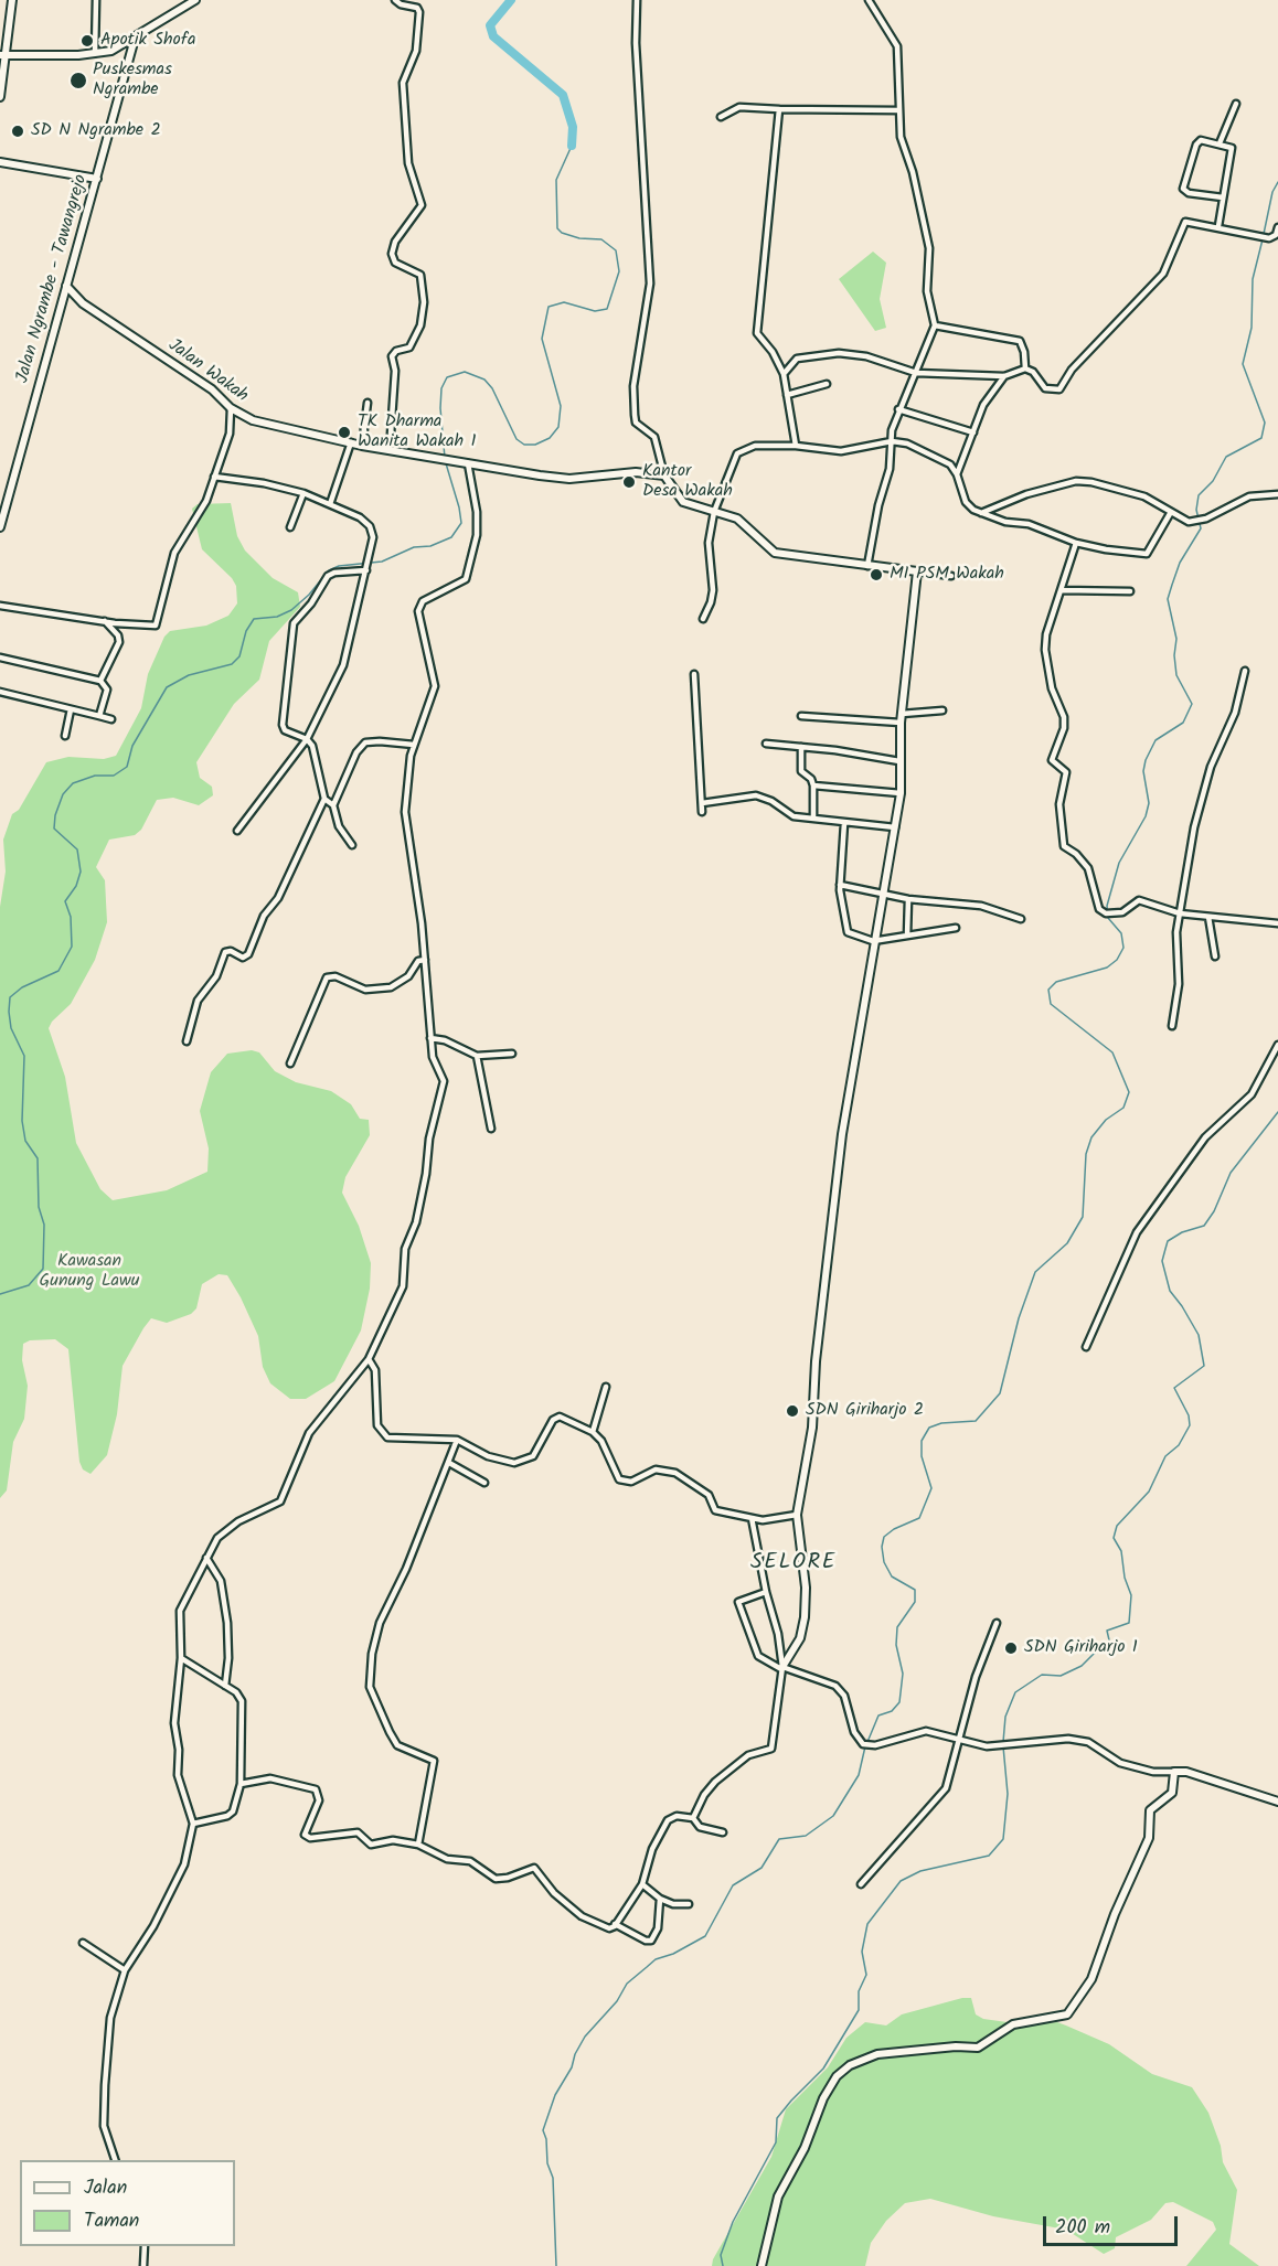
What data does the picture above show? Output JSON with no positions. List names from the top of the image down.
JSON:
{
  "streets": {
    "street": ["Jalan Ngrambe - Tawangrejo", "Jalan Wakah"]
  },
  "crossings": [
    ["Jalan Ngrambe - Tawangrejo", "Jalan Wakah"]
  ],
  "districts": ["SELORE"],
  "parks": ["Kawasan Gunung Lawu"],
  "places": [
    "Apotik Shofa",
    "Puskesmas Ngrambe",
    "SD N Ngrambe 2",
    "TK Dharma Wanita Wakah 1",
    "Kantor Desa Wakah",
    "MI PSM Wakah",
    "SDN Giriharjo 2",
    "SDN Giriharjo 1"
  ],
  "legend": ["Jalan", "Taman"],
  "scale_bar": "200 m"
}
